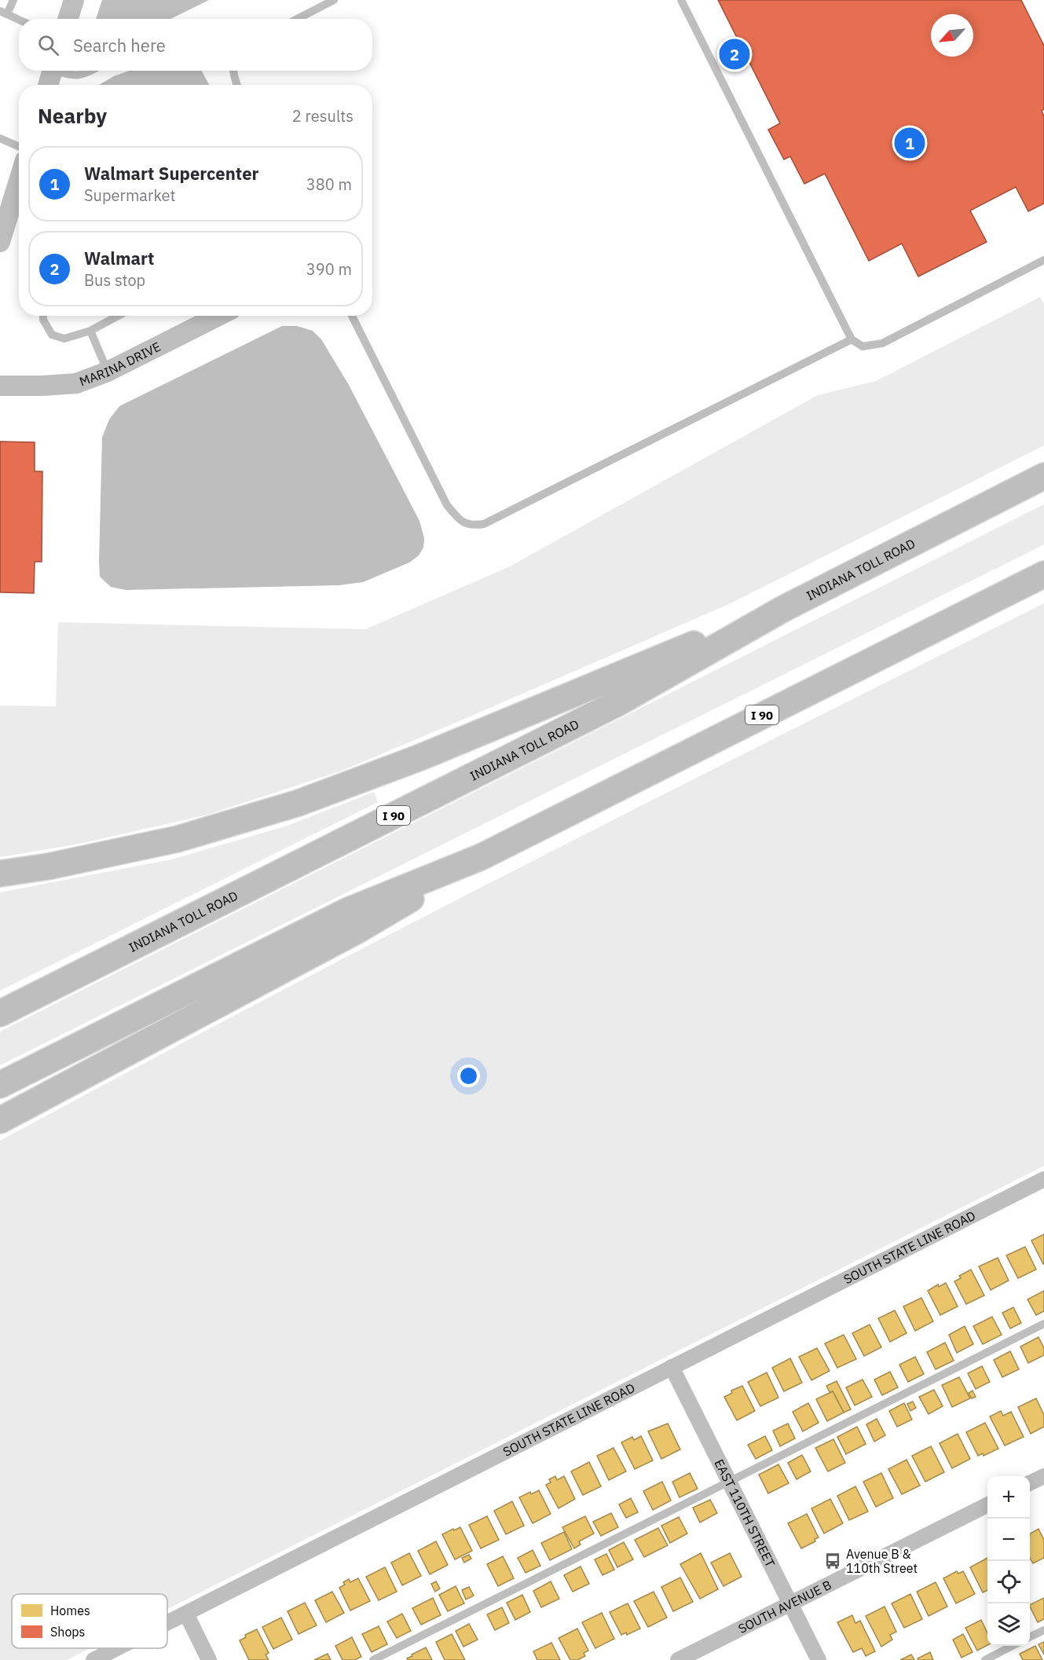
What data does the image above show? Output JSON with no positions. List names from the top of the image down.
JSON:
{
  "streets": {
    "highway": ["INDIANA TOLL ROAD", "I 90"],
    "street": [
      "MARINA DRIVE",
      "SOUTH STATE LINE ROAD",
      "EAST 110TH STREET",
      "SOUTH AVENUE B"
    ]
  },
  "crossings": [
    ["SOUTH STATE LINE ROAD", "EAST 110TH STREET"],
    ["EAST 110TH STREET", "SOUTH AVENUE B"]
  ],
  "places": {
    "bus stop": ["Avenue B & 110th Street"]
  },
  "legend": ["Homes", "Shops"],
  "north": "bottom left",
  "page": {
    "search": "Search here",
    "pins": ["2", "1"],
    "heading": ["Nearby", "2 results"],
    "list": [
      {
        "mark": "1",
        "name": "Walmart Supercenter",
        "note": "Supermarket",
        "value": "380 m"
      },
      {
        "mark": "2",
        "name": "Walmart",
        "note": "Bus stop",
        "value": "390 m"
      }
    ],
    "map_buttons": ["+", "−"]
  }
}
